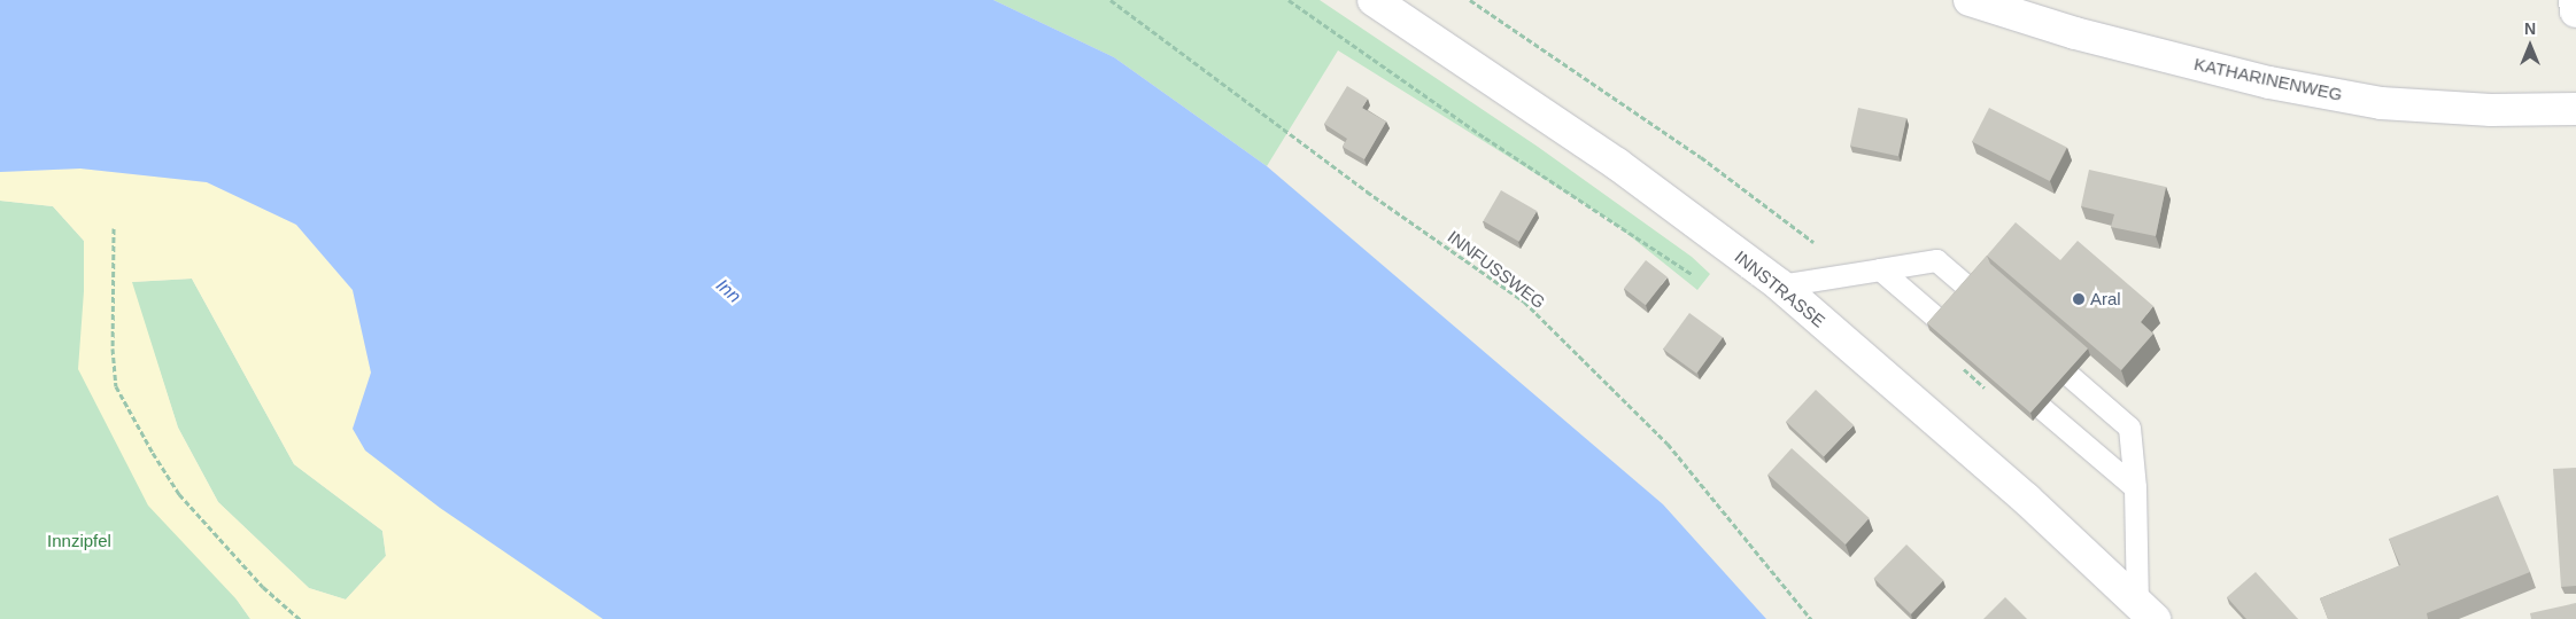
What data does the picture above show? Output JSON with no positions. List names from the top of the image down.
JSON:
{
  "streets": {
    "main road": ["KATHARINENWEG", "INNSTRASSE"],
    "path": ["INNFUSSWEG"]
  },
  "water": ["Inn"],
  "parks": ["Innzipfel"],
  "places": ["Aral"],
  "north": "top"
}
